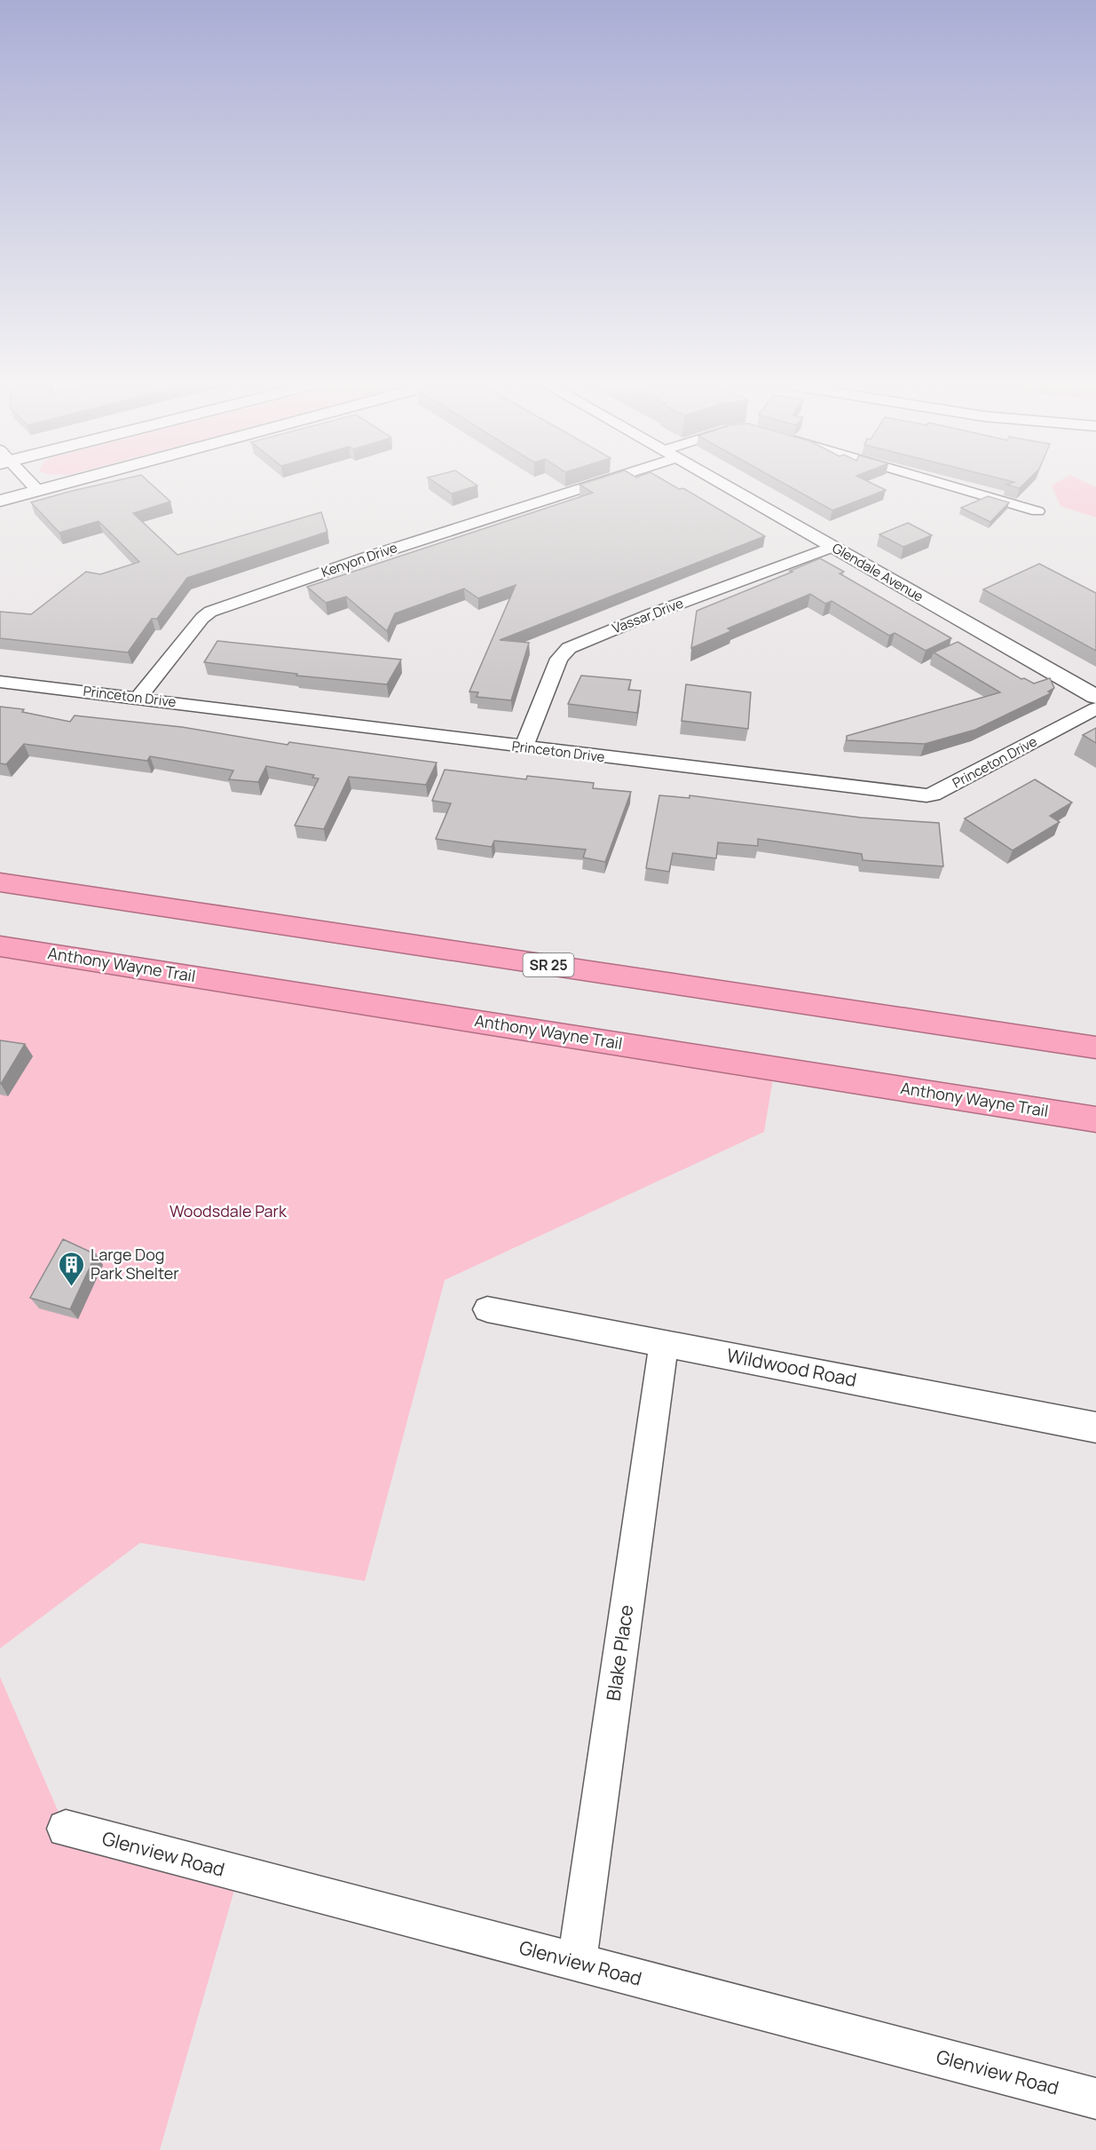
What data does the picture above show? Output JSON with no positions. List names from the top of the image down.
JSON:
{
  "streets": {
    "highway": ["Anthony Wayne Trail", "SR 25"],
    "street": [
      "Kenyon Drive",
      "Glendale Avenue",
      "Vassar Drive",
      "Princeton Drive",
      "Wildwood Road",
      "Blake Place",
      "Glenview Road"
    ]
  },
  "crossings": [
    ["Kenyon Drive", "Princeton Drive"],
    ["Glendale Avenue", "Vassar Drive"],
    ["Vassar Drive", "Princeton Drive"],
    ["Wildwood Road", "Blake Place"],
    ["Blake Place", "Glenview Road"]
  ],
  "parks": ["Woodsdale Park"],
  "places": {
    "building": ["Large Dog Park Shelter"]
  }
}
